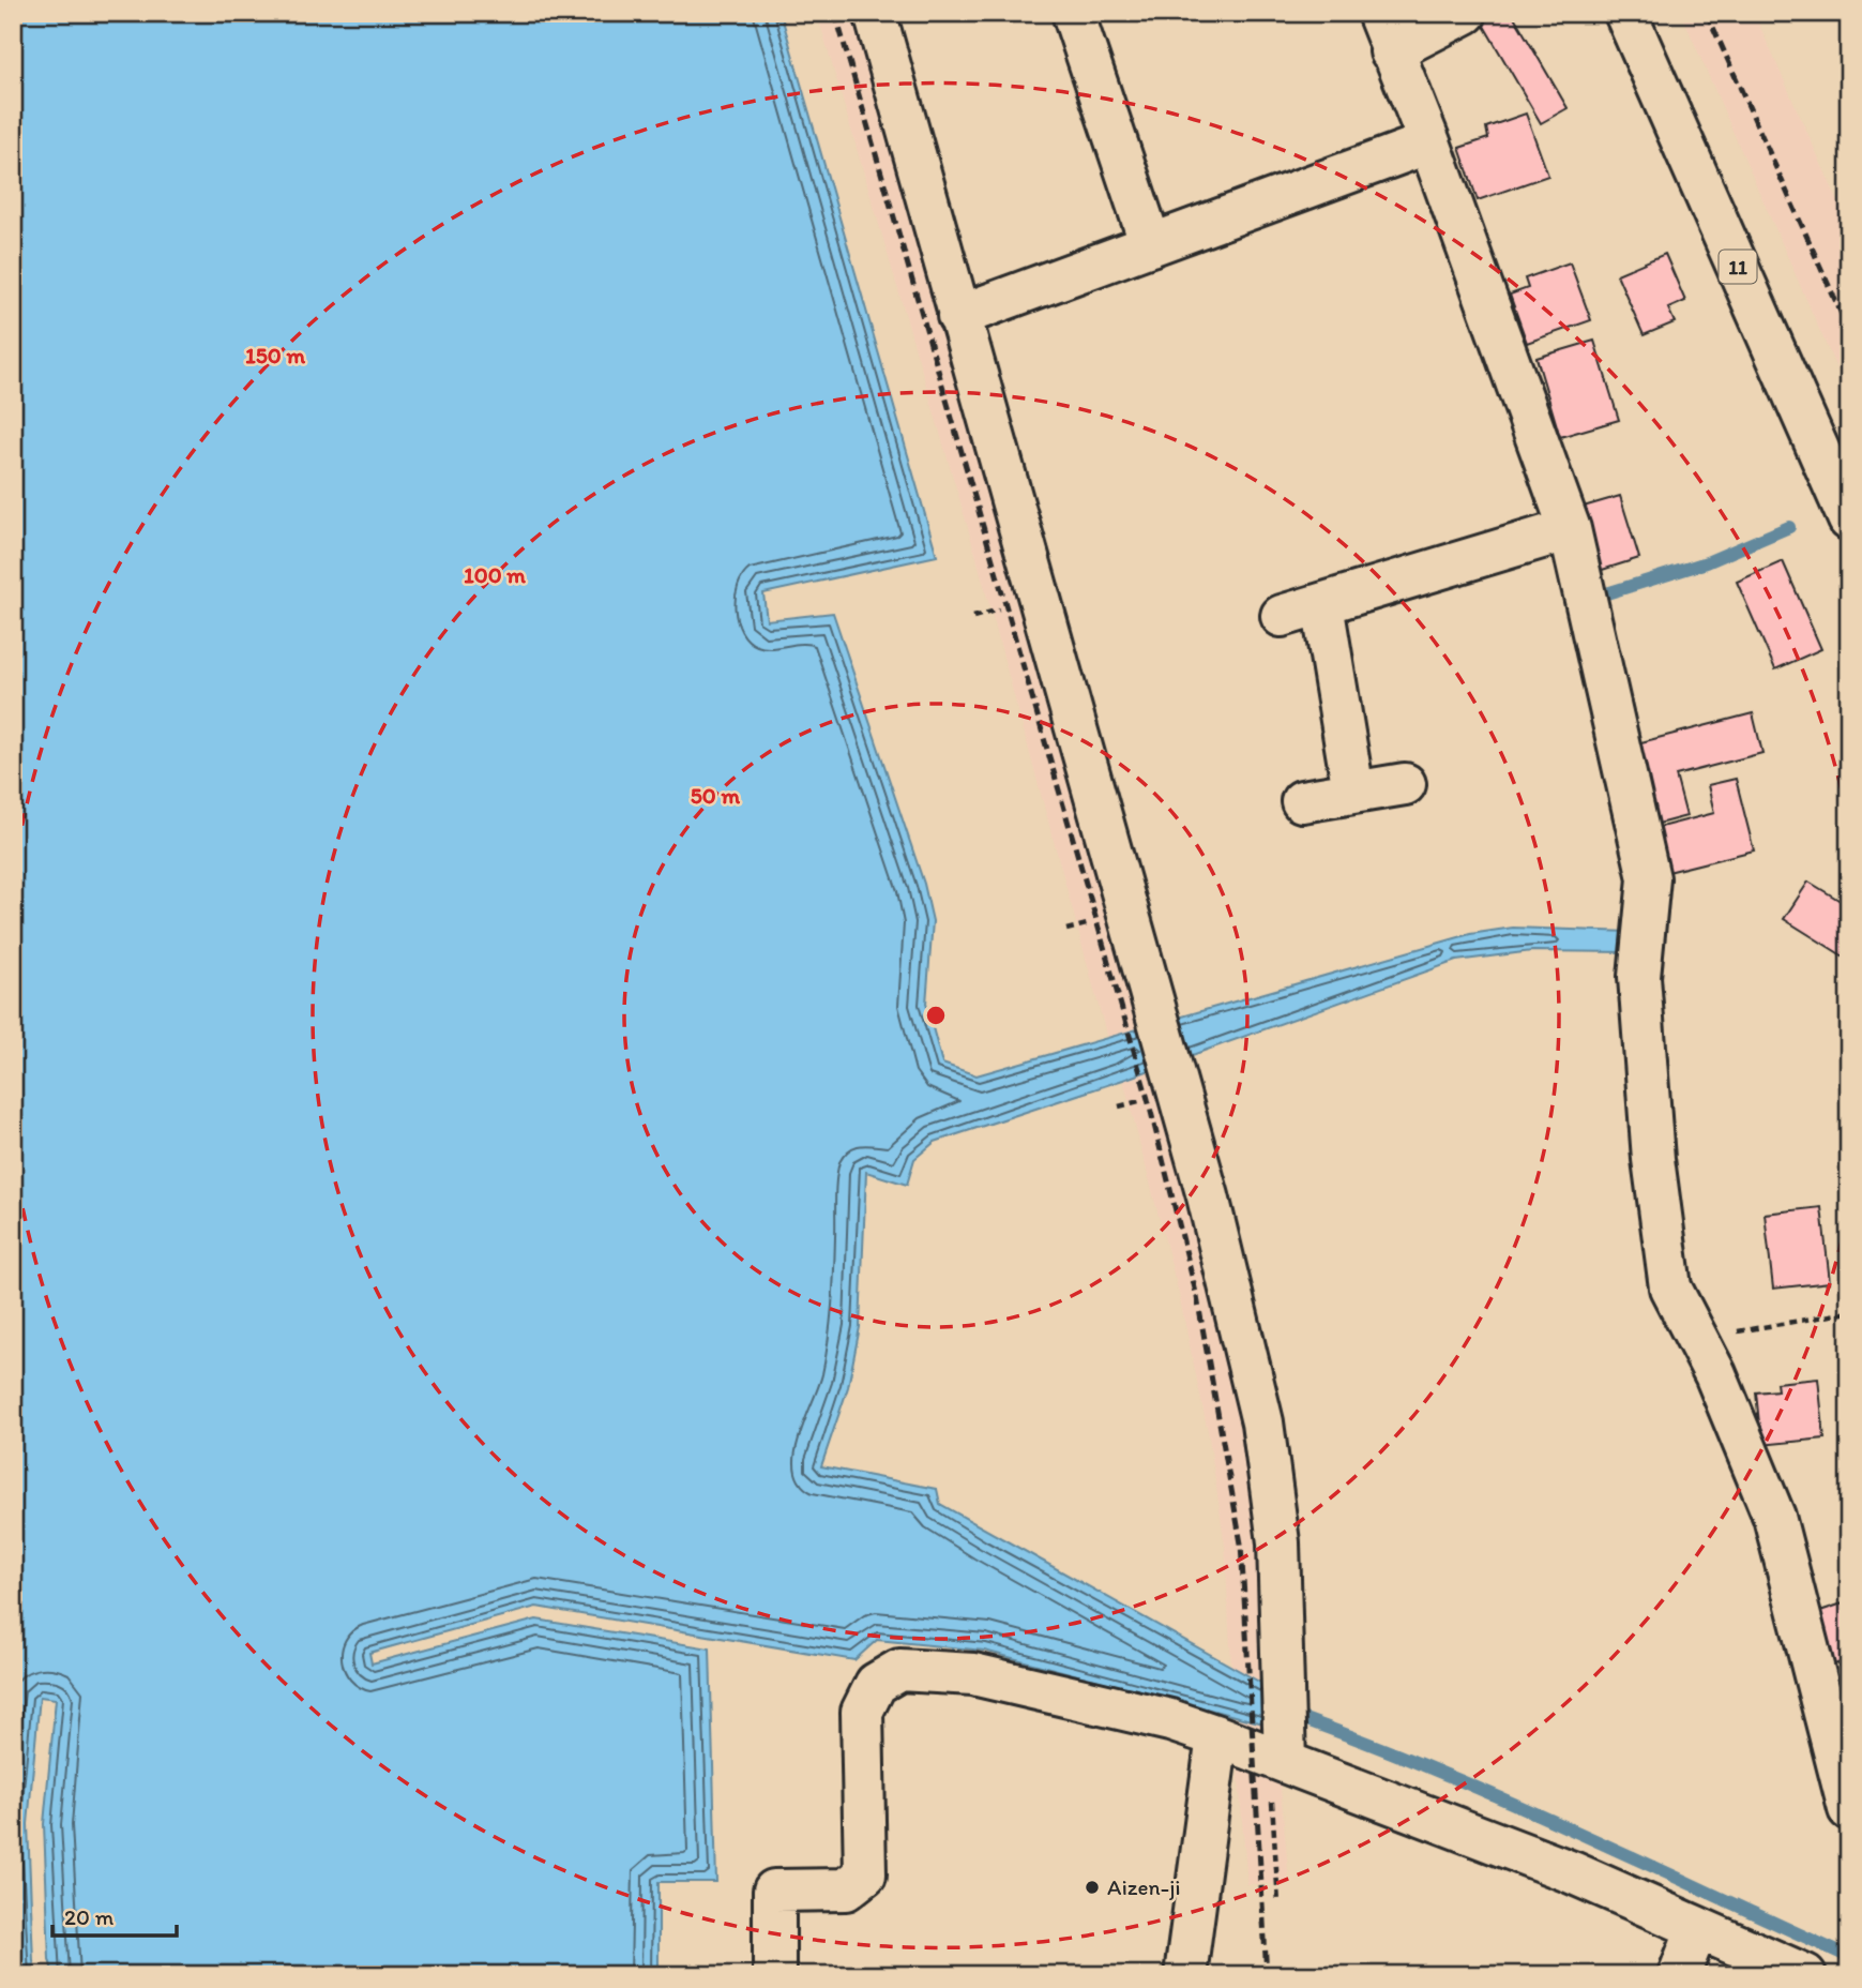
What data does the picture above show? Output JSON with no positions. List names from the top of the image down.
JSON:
{
  "streets": {
    "main road": ["11"]
  },
  "places": ["Aizen-ji"],
  "scale_bar": "20 m",
  "rings": ["150 m", "100 m", "50 m"]
}
